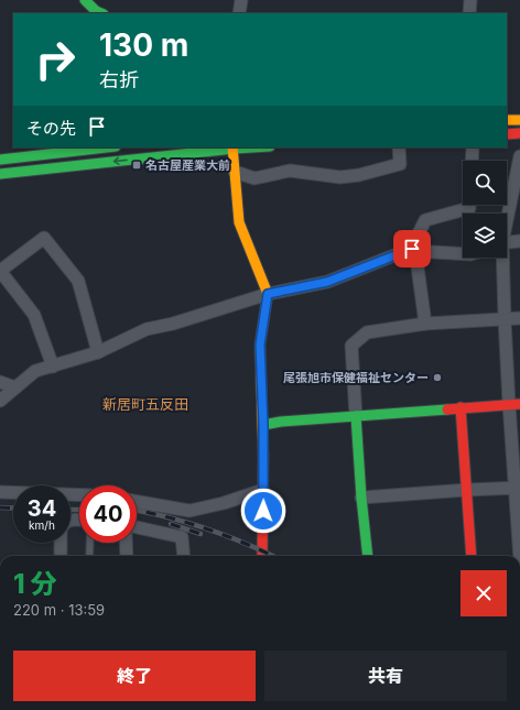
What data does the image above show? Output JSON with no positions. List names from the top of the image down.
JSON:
{
  "districts": ["新居町五反田"],
  "places": {
    "transit": ["名古屋産業大前"],
    "other": ["尾張旭市保健福祉センター"]
  },
  "page": {
    "turn": ["130 m", "右折"],
    "then": "その先",
    "speed": "34 km/h",
    "limit": "40",
    "heading": ["1 分", "220 m · 13:59"],
    "buttons": ["終了", "共有"]
  }
}
